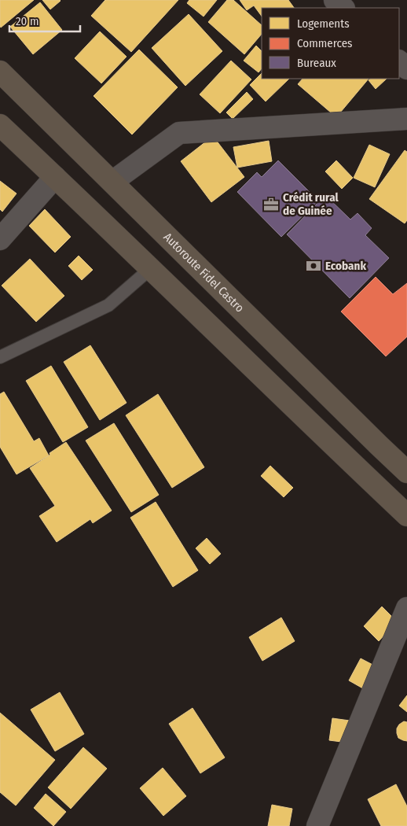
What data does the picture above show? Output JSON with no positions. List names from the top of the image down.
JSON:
{
  "streets": {
    "highway": ["Autoroute Fidel Castro"]
  },
  "places": {
    "office": ["Crédit rural de Guinée"],
    "bank": ["Ecobank"]
  },
  "legend": ["Logements", "Commerces", "Bureaux"],
  "scale_bar": "20 m"
}
